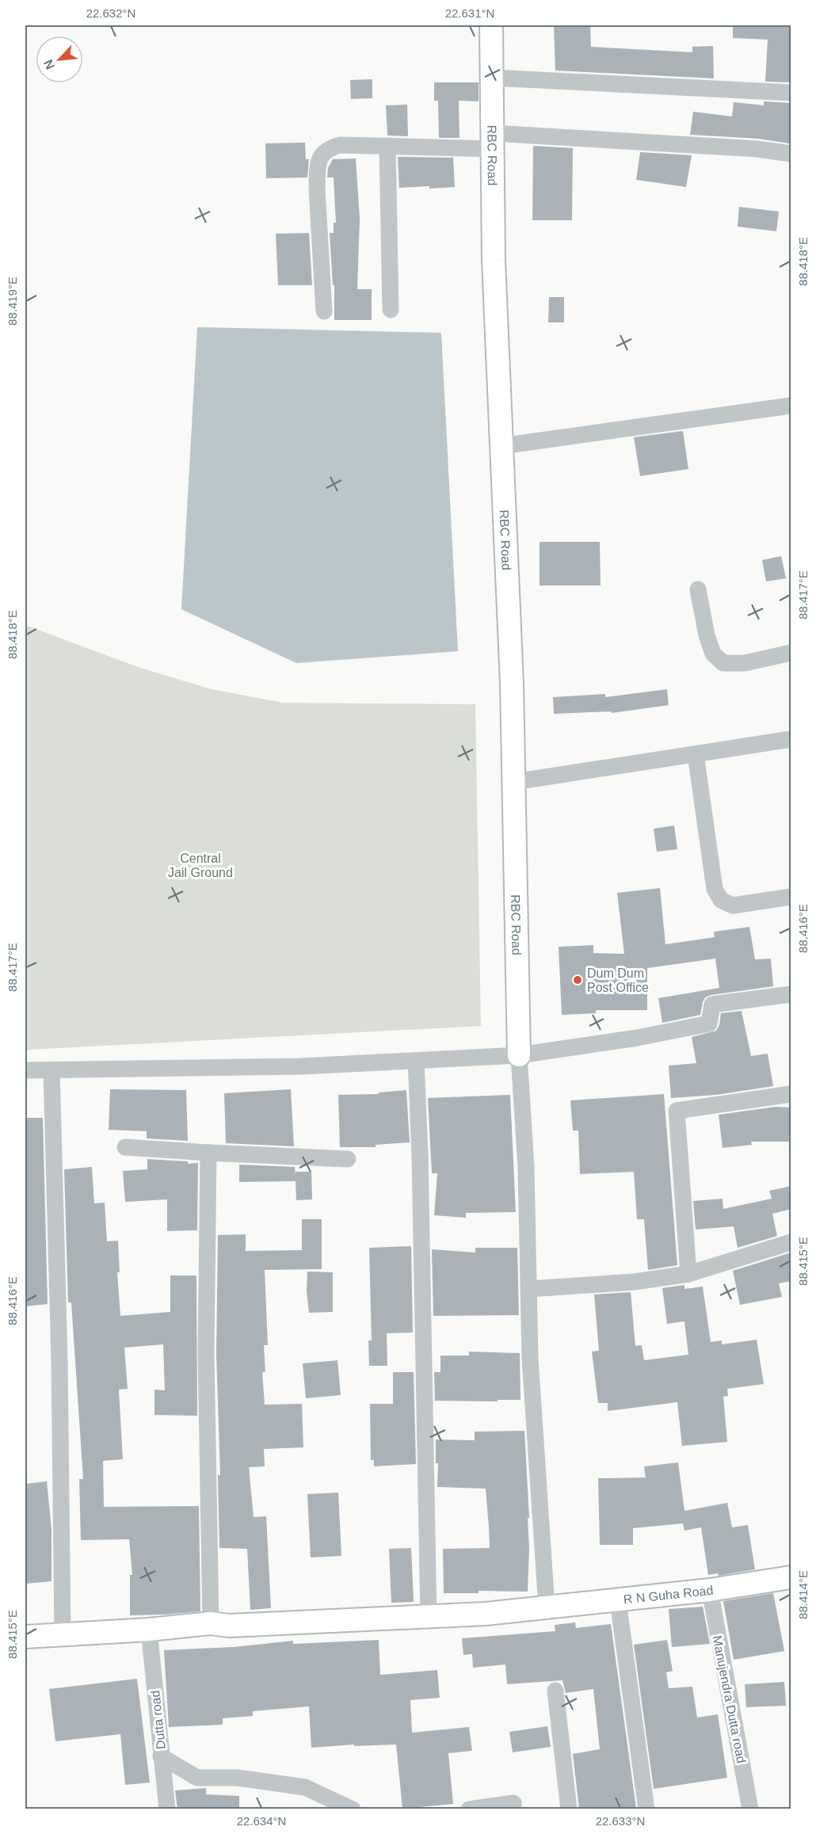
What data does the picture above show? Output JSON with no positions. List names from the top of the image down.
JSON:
{
  "streets": {
    "street": [
      "RBC Road",
      "R N Guha Road",
      "Manujendra Dutta road",
      "Dutta road"
    ]
  },
  "crossings": [
    ["R N Guha Road", "Manujendra Dutta road"],
    ["R N Guha Road", "Dutta road"]
  ],
  "parks": ["Central Jail Ground"],
  "places": ["Dum Dum Post Office"],
  "north": "bottom left",
  "coordinates": [
    "22.632°N",
    "22.631°N",
    "88.418°E",
    "88.419°E",
    "88.417°E",
    "88.416°E",
    "88.415°E",
    "88.414°E",
    "22.634°N",
    "22.633°N"
  ]
}
